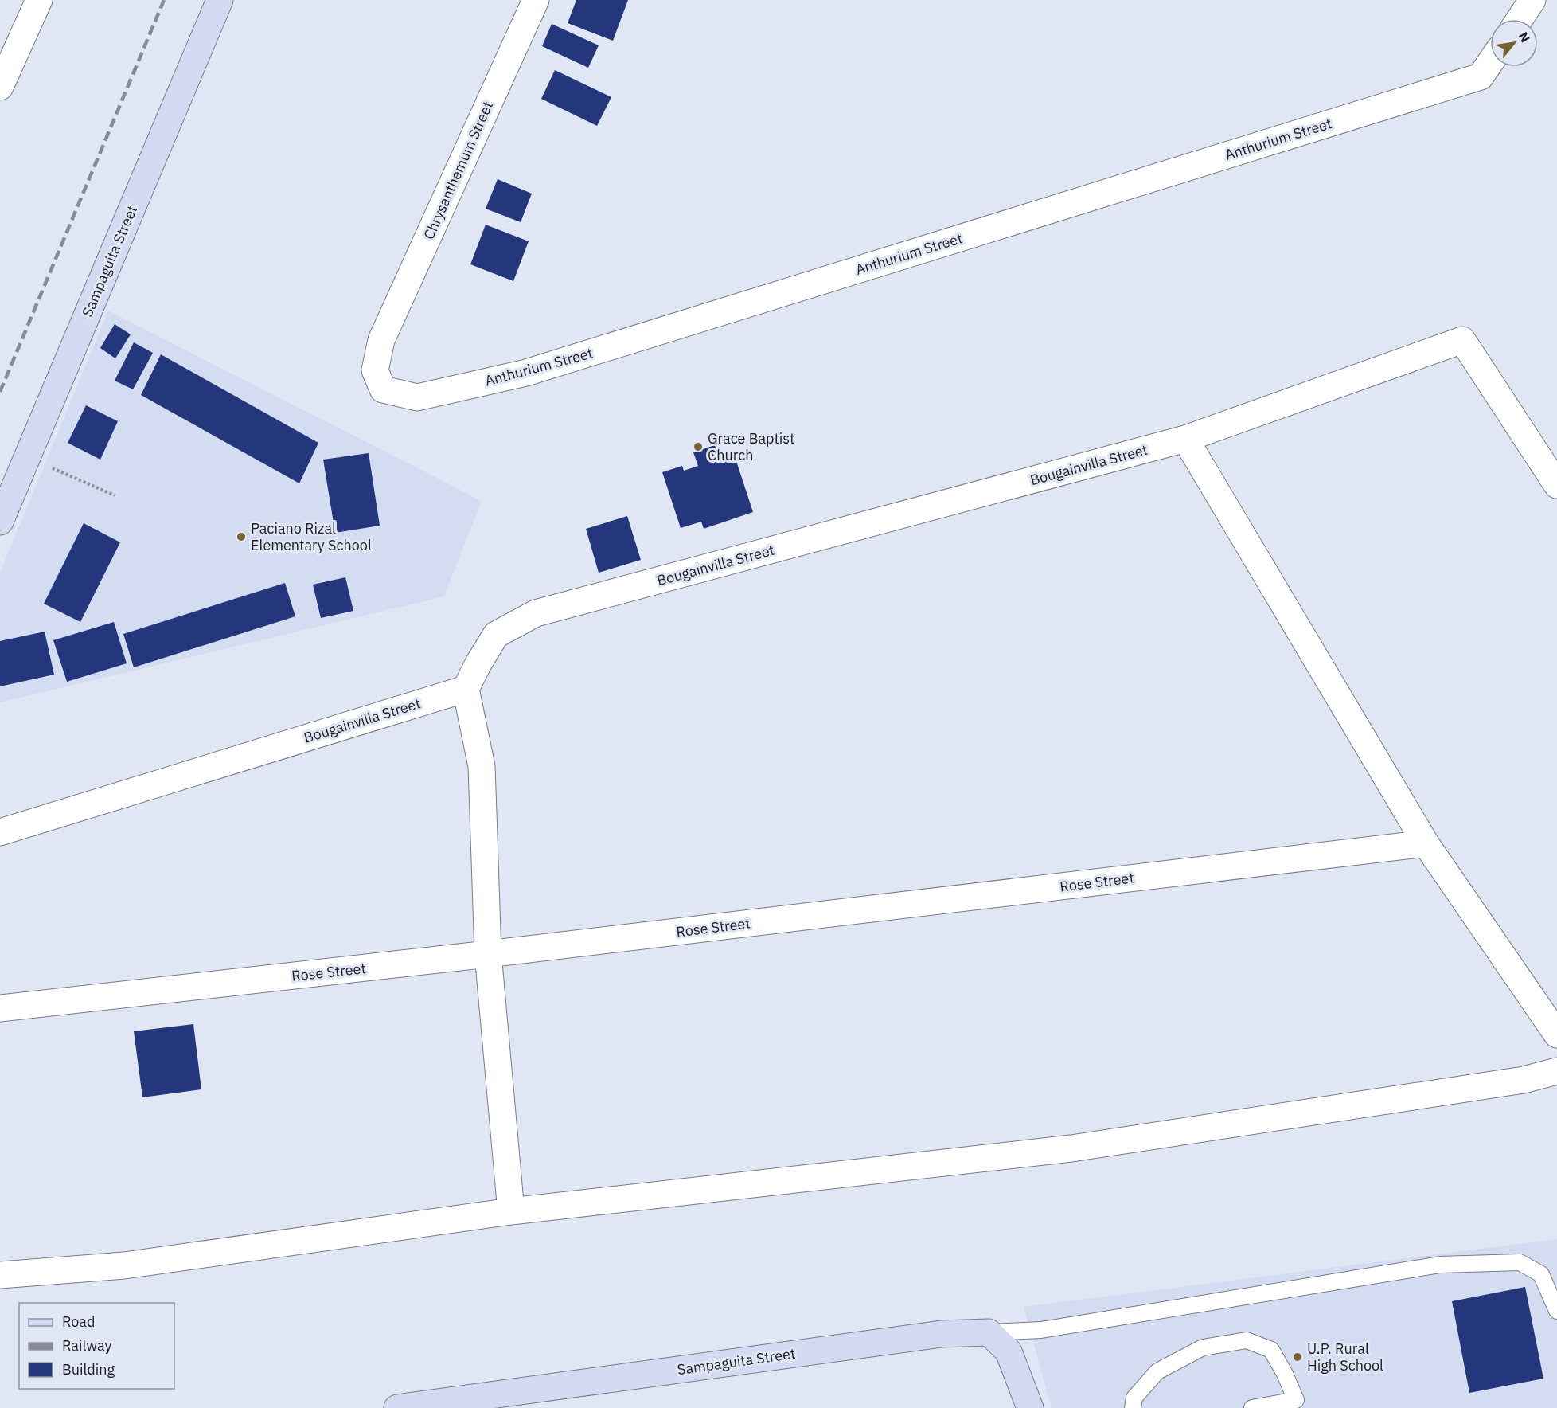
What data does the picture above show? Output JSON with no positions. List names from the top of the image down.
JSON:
{
  "streets": {
    "street": [
      "Anthurium Street",
      "Chrysanthemum Street",
      "Sampaguita Street",
      "Bougainvilla Street",
      "Rose Street"
    ]
  },
  "crossings": [
    ["Anthurium Street", "Chrysanthemum Street"]
  ],
  "places": ["Grace Baptist Church", "Paciano Rizal Elementary School", "U.P. Rural High School"],
  "legend": ["Road", "Railway", "Building"],
  "north": "top right"
}
